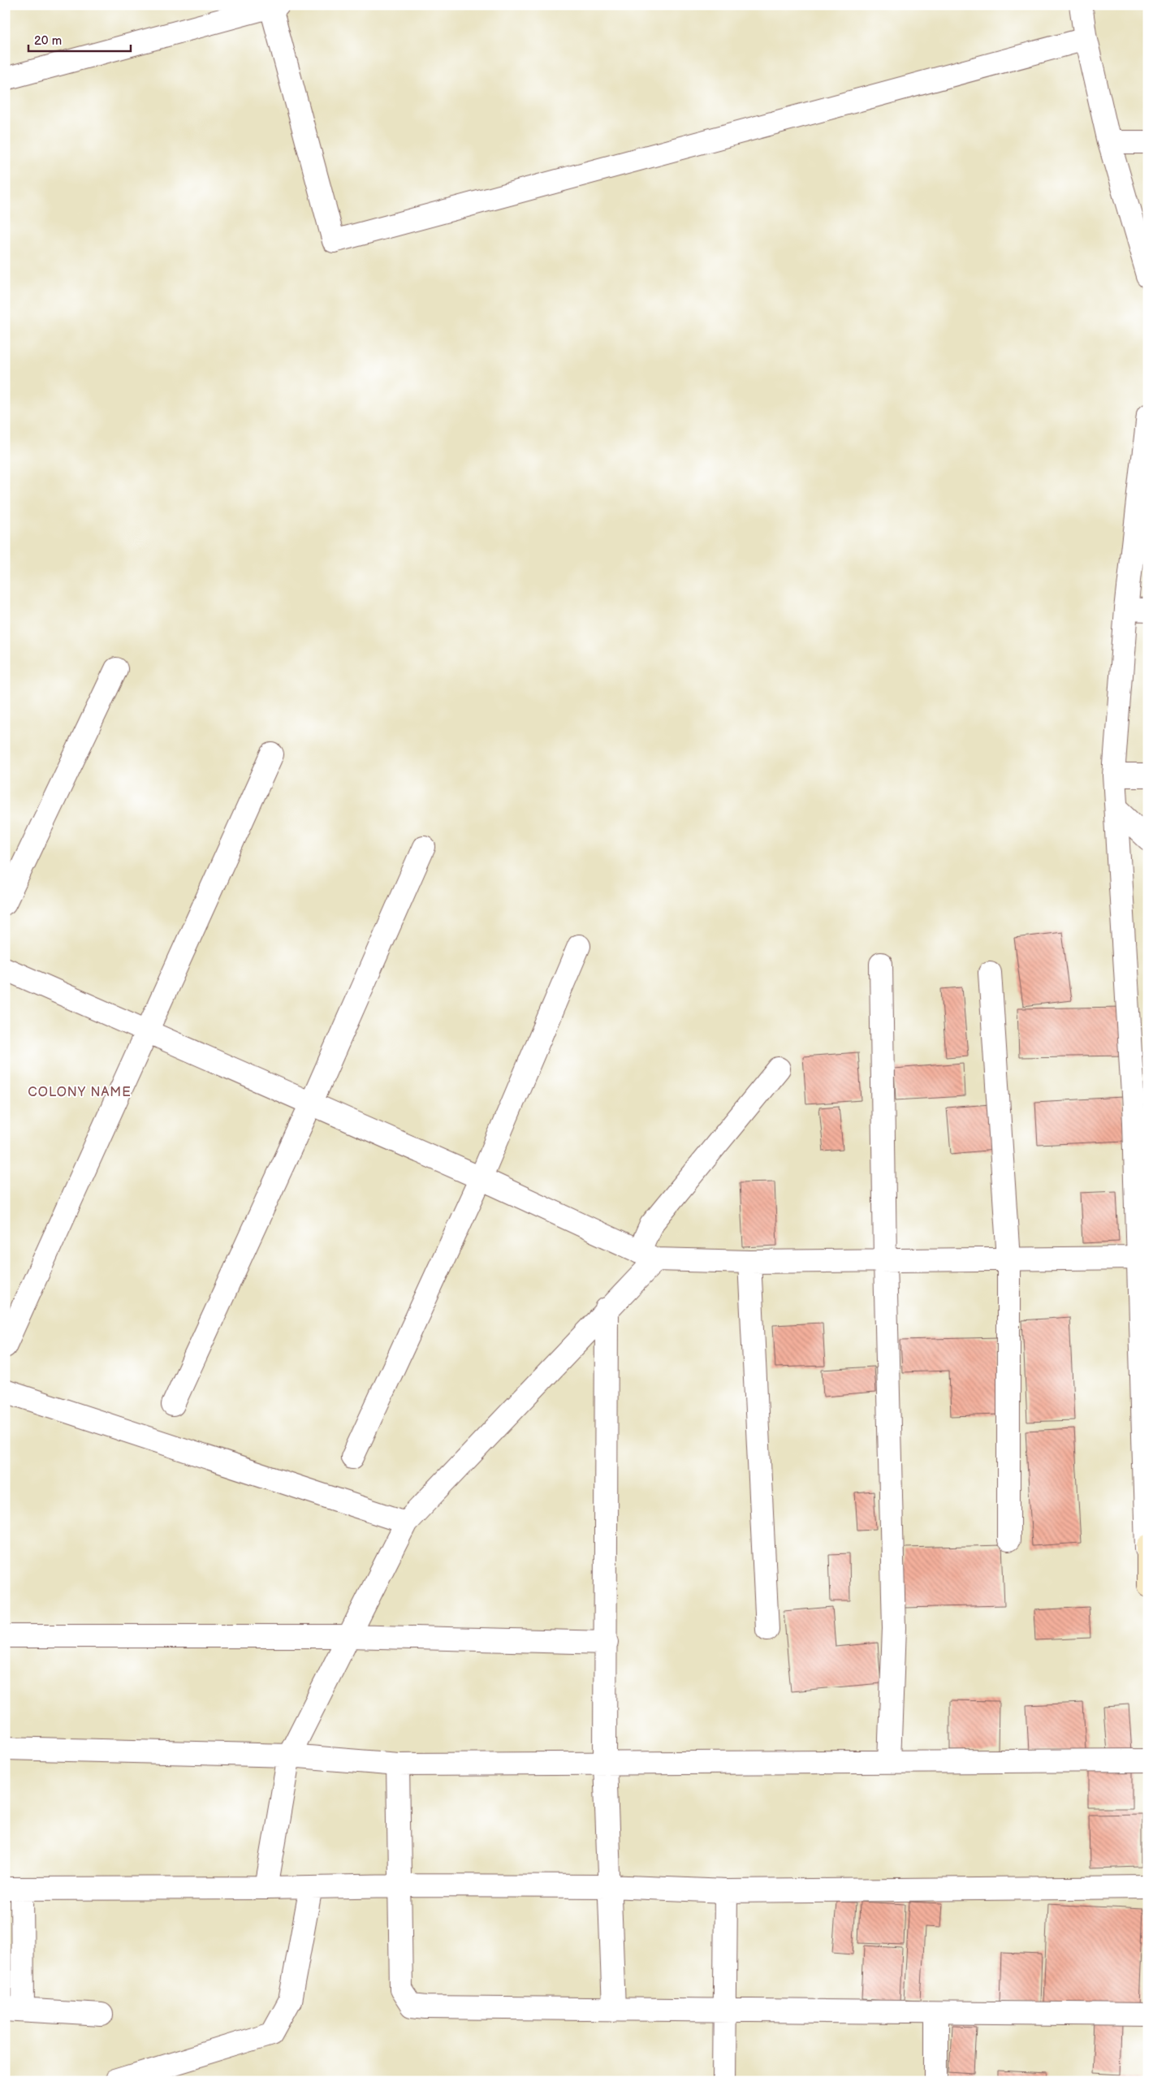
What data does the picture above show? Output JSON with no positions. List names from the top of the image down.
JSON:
{
  "districts": ["COLONY NAME"],
  "scale_bar": "20 m"
}
